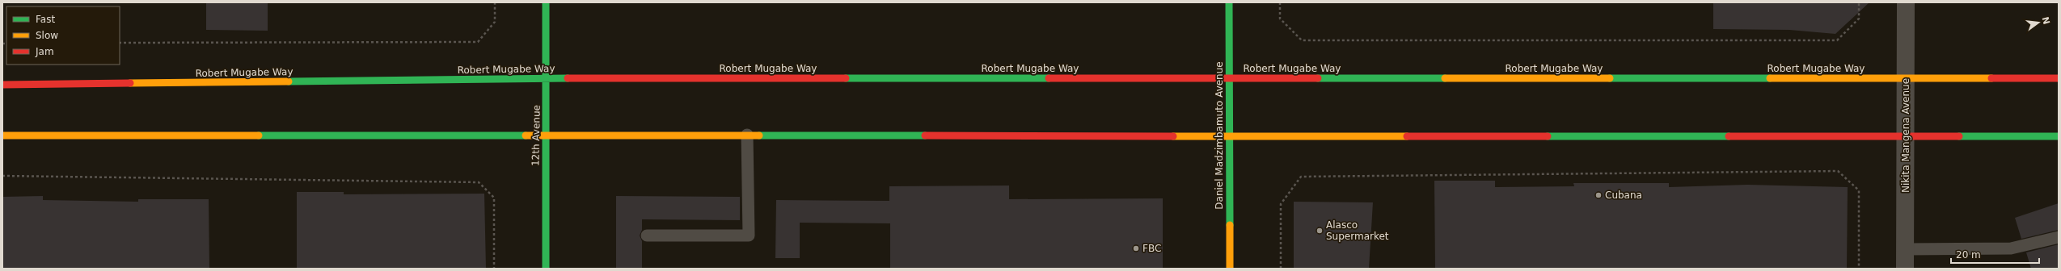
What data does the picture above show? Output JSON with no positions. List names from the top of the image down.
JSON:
{
  "streets": {
    "main road": ["Robert Mugabe Way", "12th Avenue", "Daniel Madzimbamuto Avenue"],
    "street": ["Nikita Mangena Avenue"]
  },
  "crossings": [
    ["Robert Mugabe Way", "12th Avenue"],
    ["Robert Mugabe Way", "Daniel Madzimbamuto Avenue"],
    ["Robert Mugabe Way", "Nikita Mangena Avenue"]
  ],
  "places": ["Cubana", "Alasco Supermarket", "FBC"],
  "legend": ["Fast", "Slow", "Jam"],
  "scale_bar": "20 m",
  "north": "right"
}
